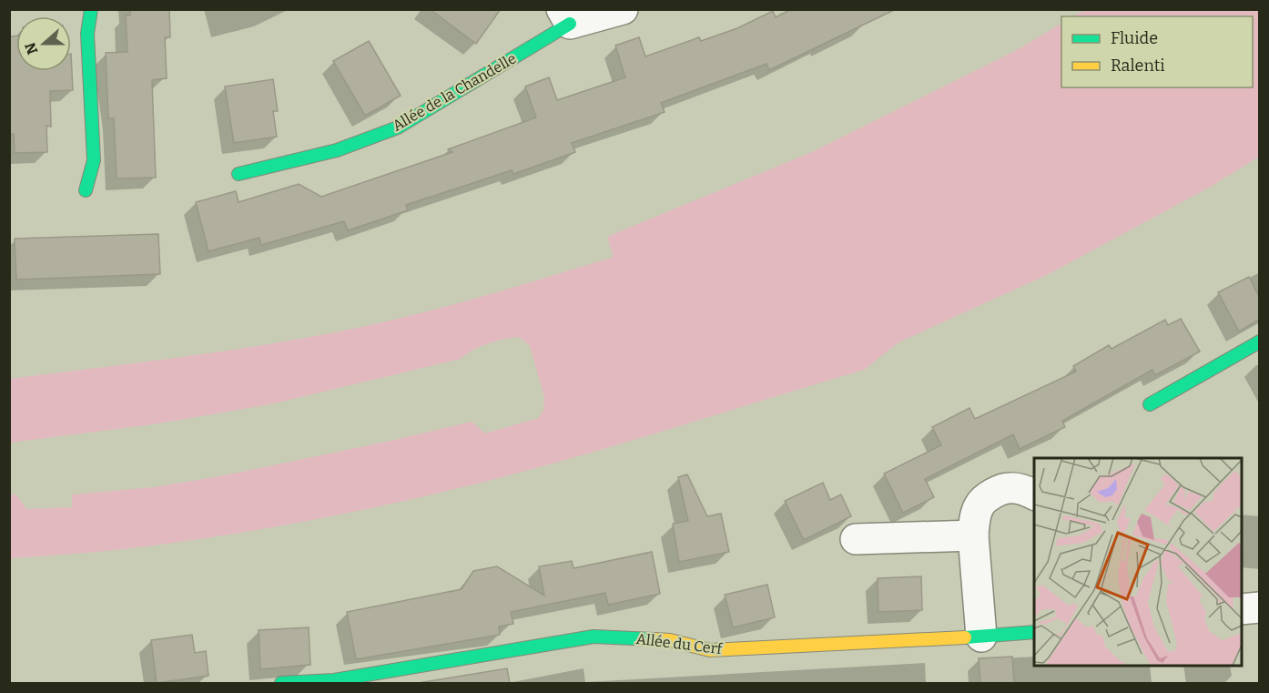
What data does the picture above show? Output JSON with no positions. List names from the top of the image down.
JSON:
{
  "streets": {
    "street": ["Allée de la Chandelle", "Allée du Cerf"]
  },
  "legend": ["Fluide", "Ralenti"],
  "north": "left"
}
